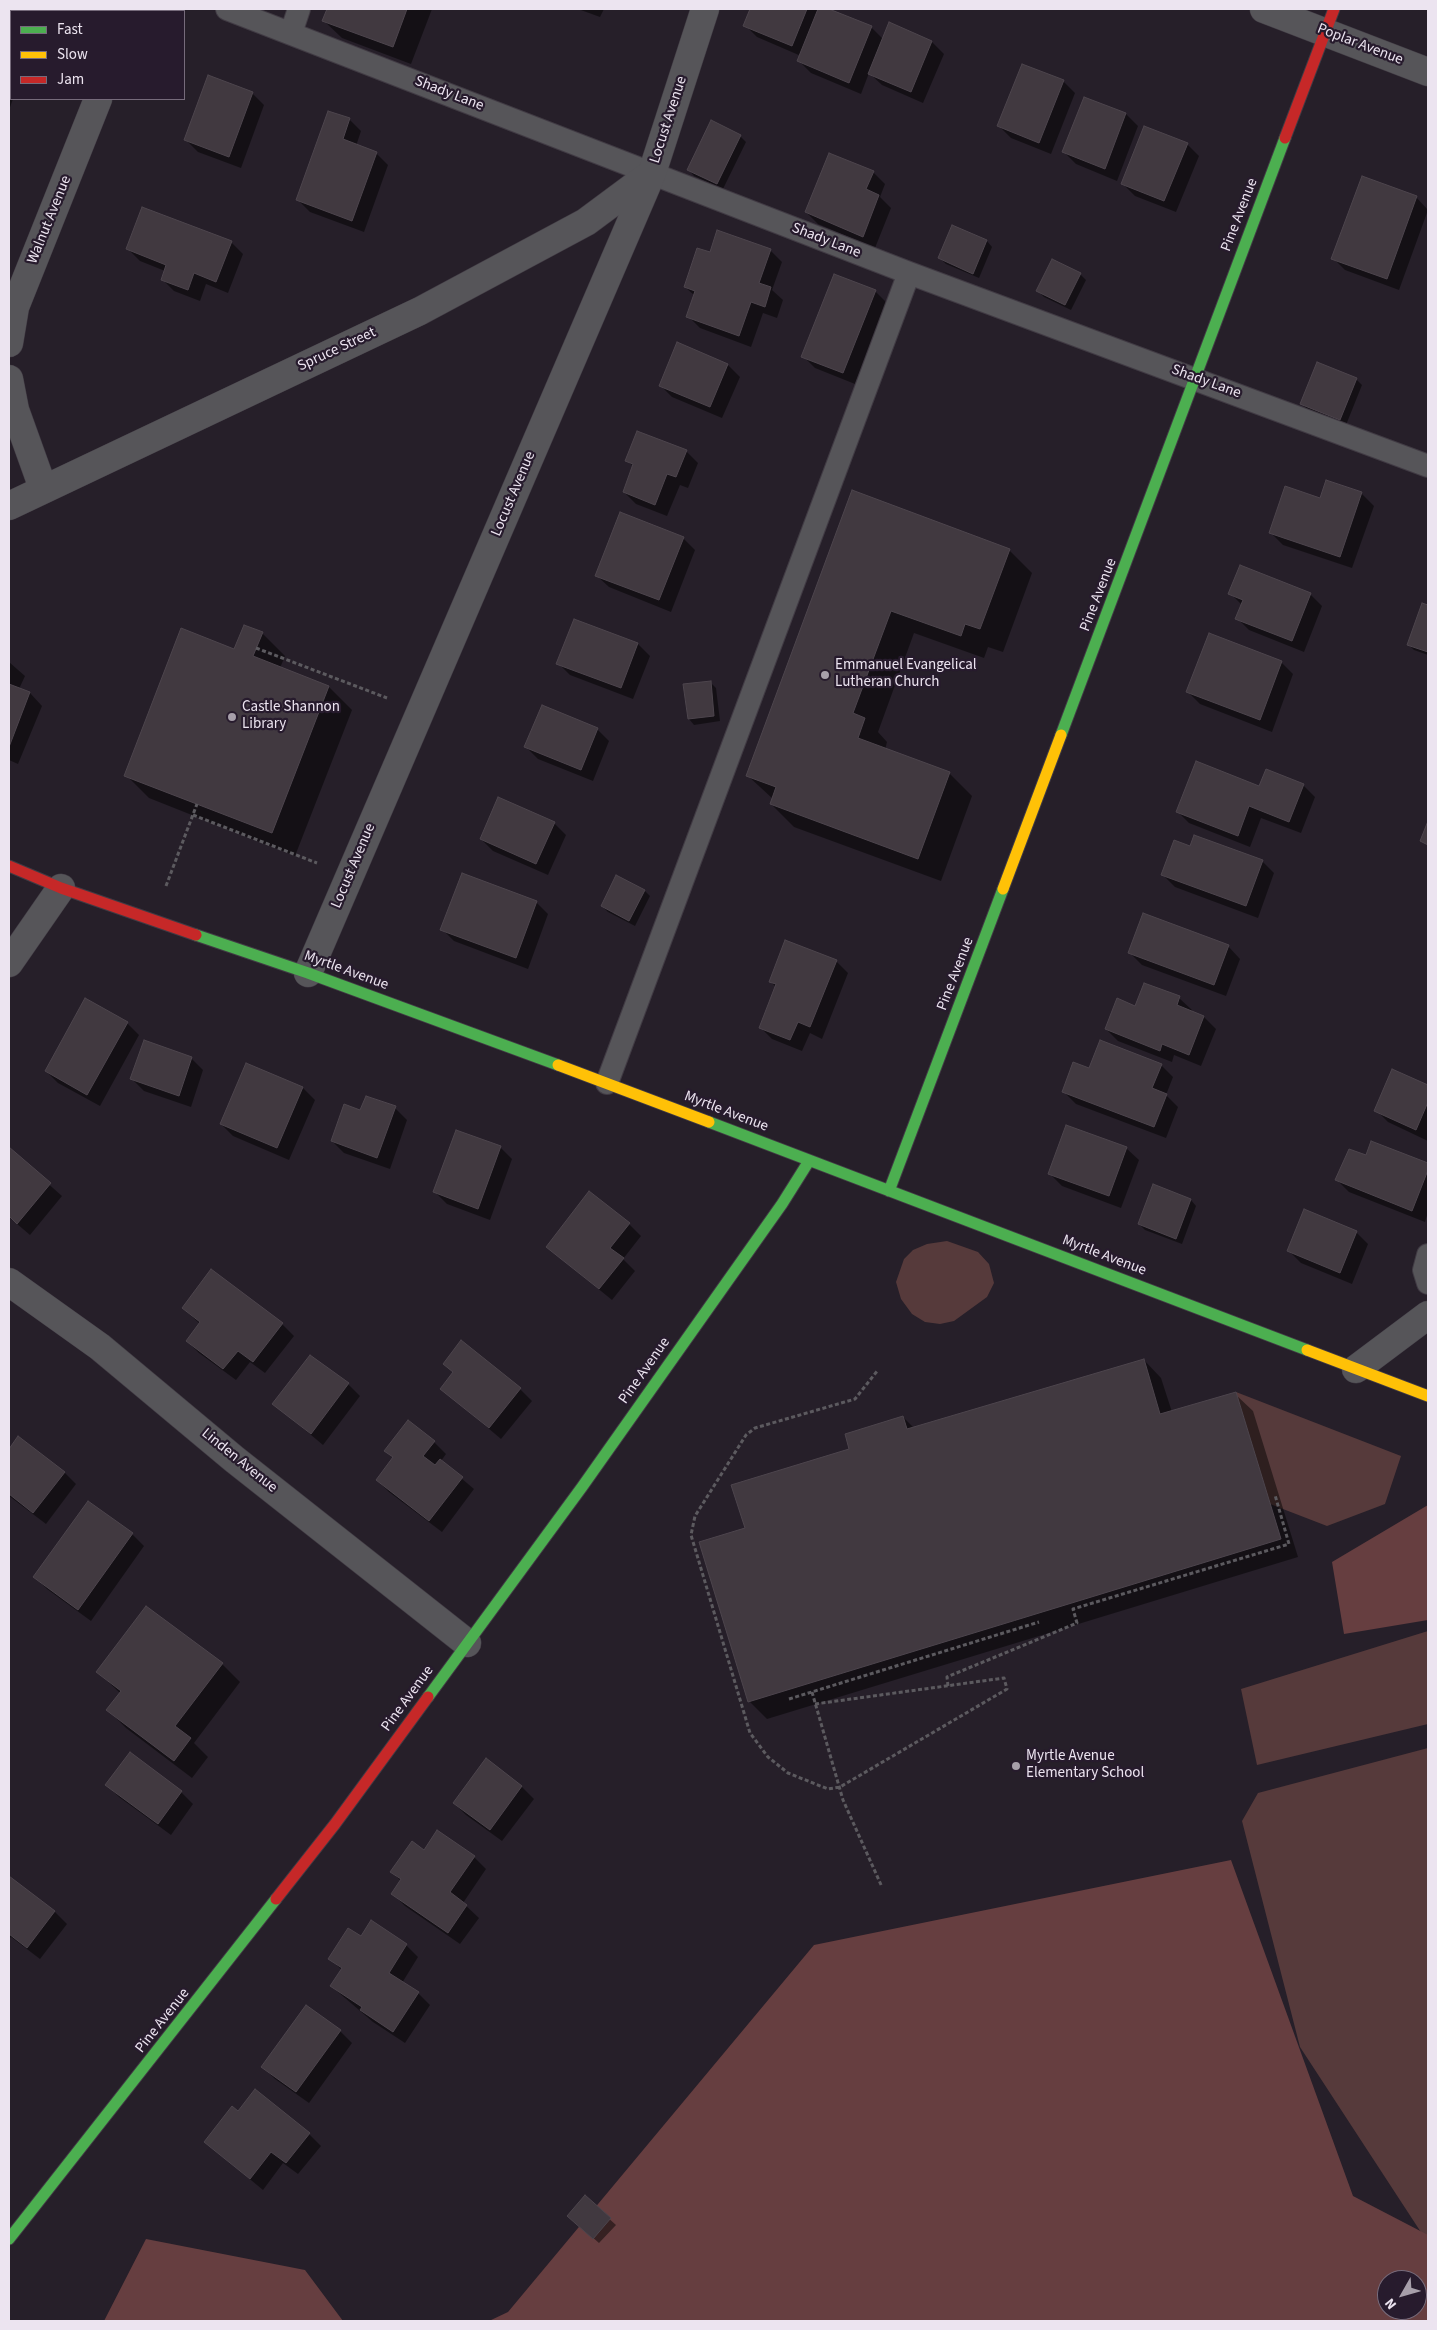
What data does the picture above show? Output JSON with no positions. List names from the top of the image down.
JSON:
{
  "streets": {
    "street": [
      "Poplar Avenue",
      "Locust Avenue",
      "Pine Avenue",
      "Walnut Avenue",
      "Spruce Street",
      "Myrtle Avenue",
      "Linden Avenue"
    ],
    "lane": ["Shady Lane"]
  },
  "crossings": [
    ["Poplar Avenue", "Pine Avenue"],
    ["Shady Lane", "Locust Avenue"],
    ["Shady Lane", "Pine Avenue"],
    ["Shady Lane", "Spruce Street"],
    ["Locust Avenue", "Spruce Street"],
    ["Locust Avenue", "Myrtle Avenue"],
    ["Pine Avenue", "Myrtle Avenue"],
    ["Pine Avenue", "Linden Avenue"]
  ],
  "places": ["Emmanuel Evangelical Lutheran Church", "Castle Shannon Library", "Myrtle Avenue Elementary School"],
  "legend": ["Fast", "Slow", "Jam"],
  "north": "bottom left"
}
